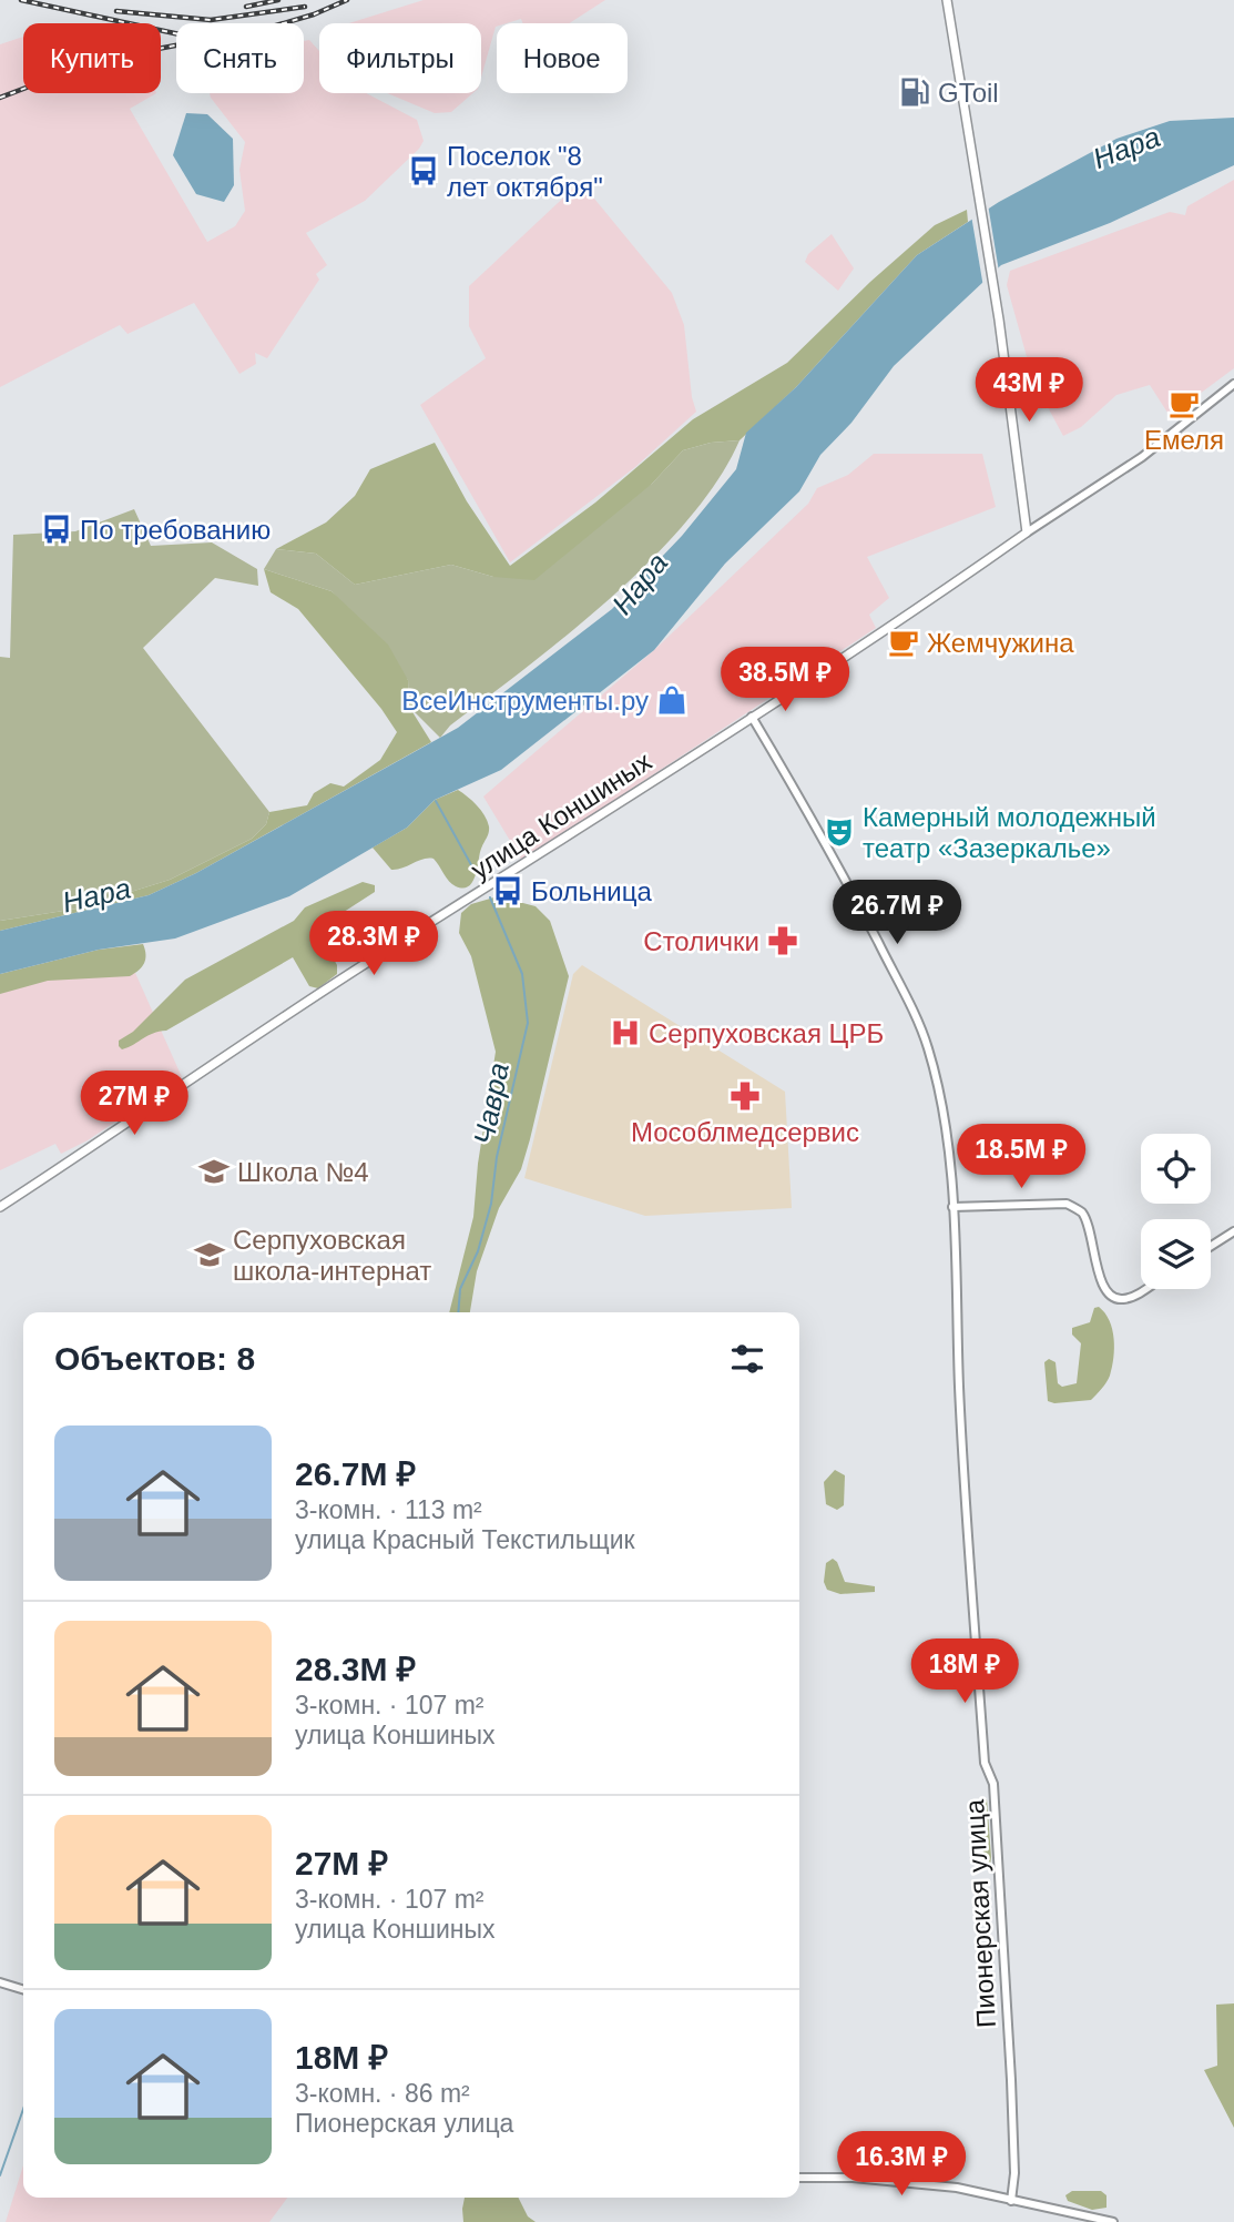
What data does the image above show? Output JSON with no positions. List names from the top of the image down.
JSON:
{
  "streets": {
    "main road": ["улица Коншиных"],
    "street": ["Пионерская улица"]
  },
  "crossings": [
    ["улица Коншиных", "Пионерская улица"]
  ],
  "water": ["Нара", "Чавра"],
  "places": {
    "fuel station": ["GToil"],
    "bus stop": ["Поселок \"8 лет октября\"", "По требованию", "Больница"],
    "cafe": ["Емеля", "Жемчужина"],
    "shop": ["ВсеИнструменты.ру"],
    "theatre": ["Камерный молодежный театр «Зазеркалье»"],
    "pharmacy": ["Столички", "Мособлмедсервис"],
    "hospital": ["Серпуховская ЦРБ"],
    "school or university": ["Школа №4", "Серпуховская школа-интернат"]
  },
  "page": {
    "chip": [
      "Купить",
      "Снять",
      "Фильтры",
      "Новое"
    ],
    "price": [
      "43M ₽",
      "38.5M ₽",
      "26.7M ₽",
      "28.3M ₽",
      "27M ₽",
      "18.5M ₽",
      "18M ₽",
      "16.3M ₽"
    ],
    "heading": "Объектов: 8",
    "list": [
      {
        "name": "26.7M ₽",
        "note": "3-комн. · 113 m² · улица Красный Текстильщик"
      },
      {
        "name": "28.3M ₽",
        "note": "3-комн. · 107 m² · улица Коншиных"
      },
      {
        "name": "27M ₽",
        "note": "3-комн. · 107 m² · улица Коншиных"
      },
      {
        "name": "18M ₽",
        "note": "3-комн. · 86 m² · Пионерская улица"
      }
    ]
  }
}
